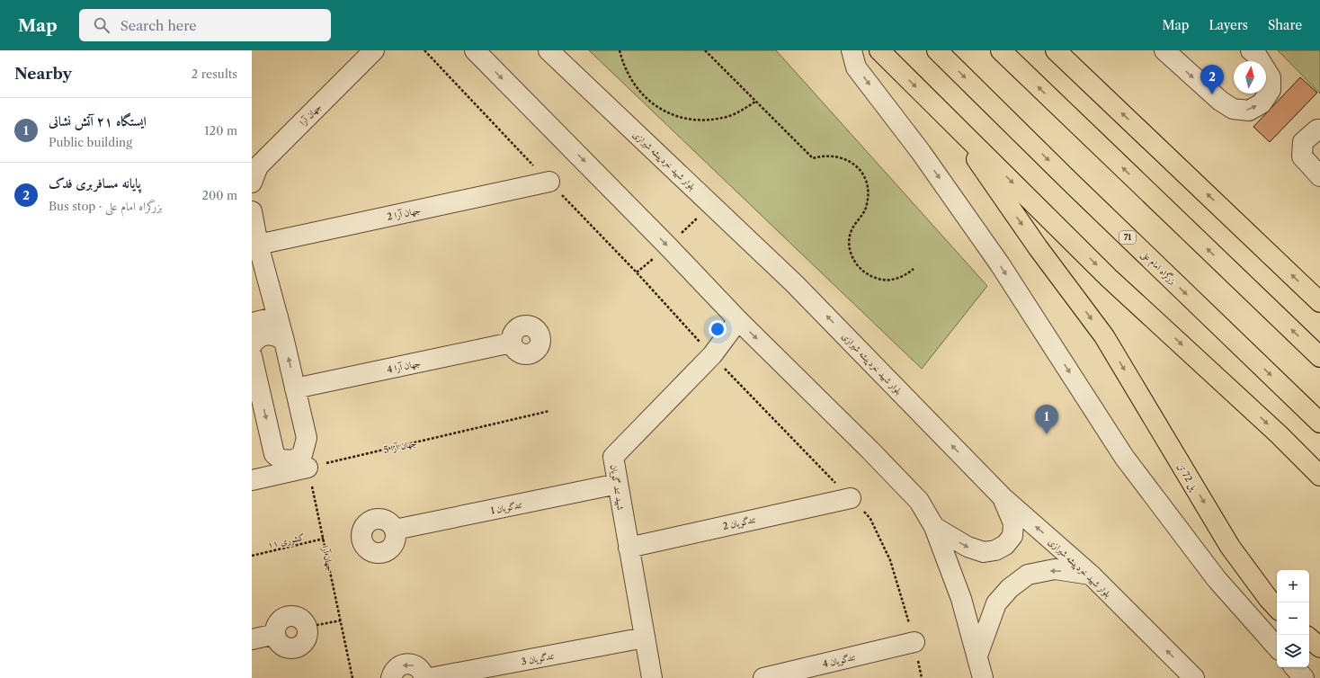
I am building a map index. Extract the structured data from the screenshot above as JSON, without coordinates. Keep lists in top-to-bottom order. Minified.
{"streets":{"highway":["71","بزرگراه امام علی","پل 72 تن"],"street":["جهان آرا","بلوار شهید خردپیشه شیرازی","جهان آرا 2","جهان آرا 4","شهید تند گویان","تندگویان 1","تندگویان 2","تندگویان 3","تندگویان 4"],"path":["جهان آرا 5","کشوری ۱۱"]},"crossings":[["جهان آرا","جهان آرا 5"],["جهان آرا","کشوری ۱۱"],["شهید تند گویان","تندگویان 1"],["شهید تند گویان","تندگویان 2"],["شهید تند گویان","تندگویان 3"]],"north":"top","page":{"header":"Map","search":"Search here","nav":["Map","Layers","Share"],"heading":["Nearby","2 results"],"pins":["2","1"],"list":[{"mark":"1","name":"ایستگاه ۲۱ آتش نشانی","note":"Public building","value":"120 m"},{"mark":"2","name":"پایانه مسافربری فدک","note":"Bus stop · بزرگراه امام علی","value":"200 m"}],"map_buttons":["+","−"]}}
